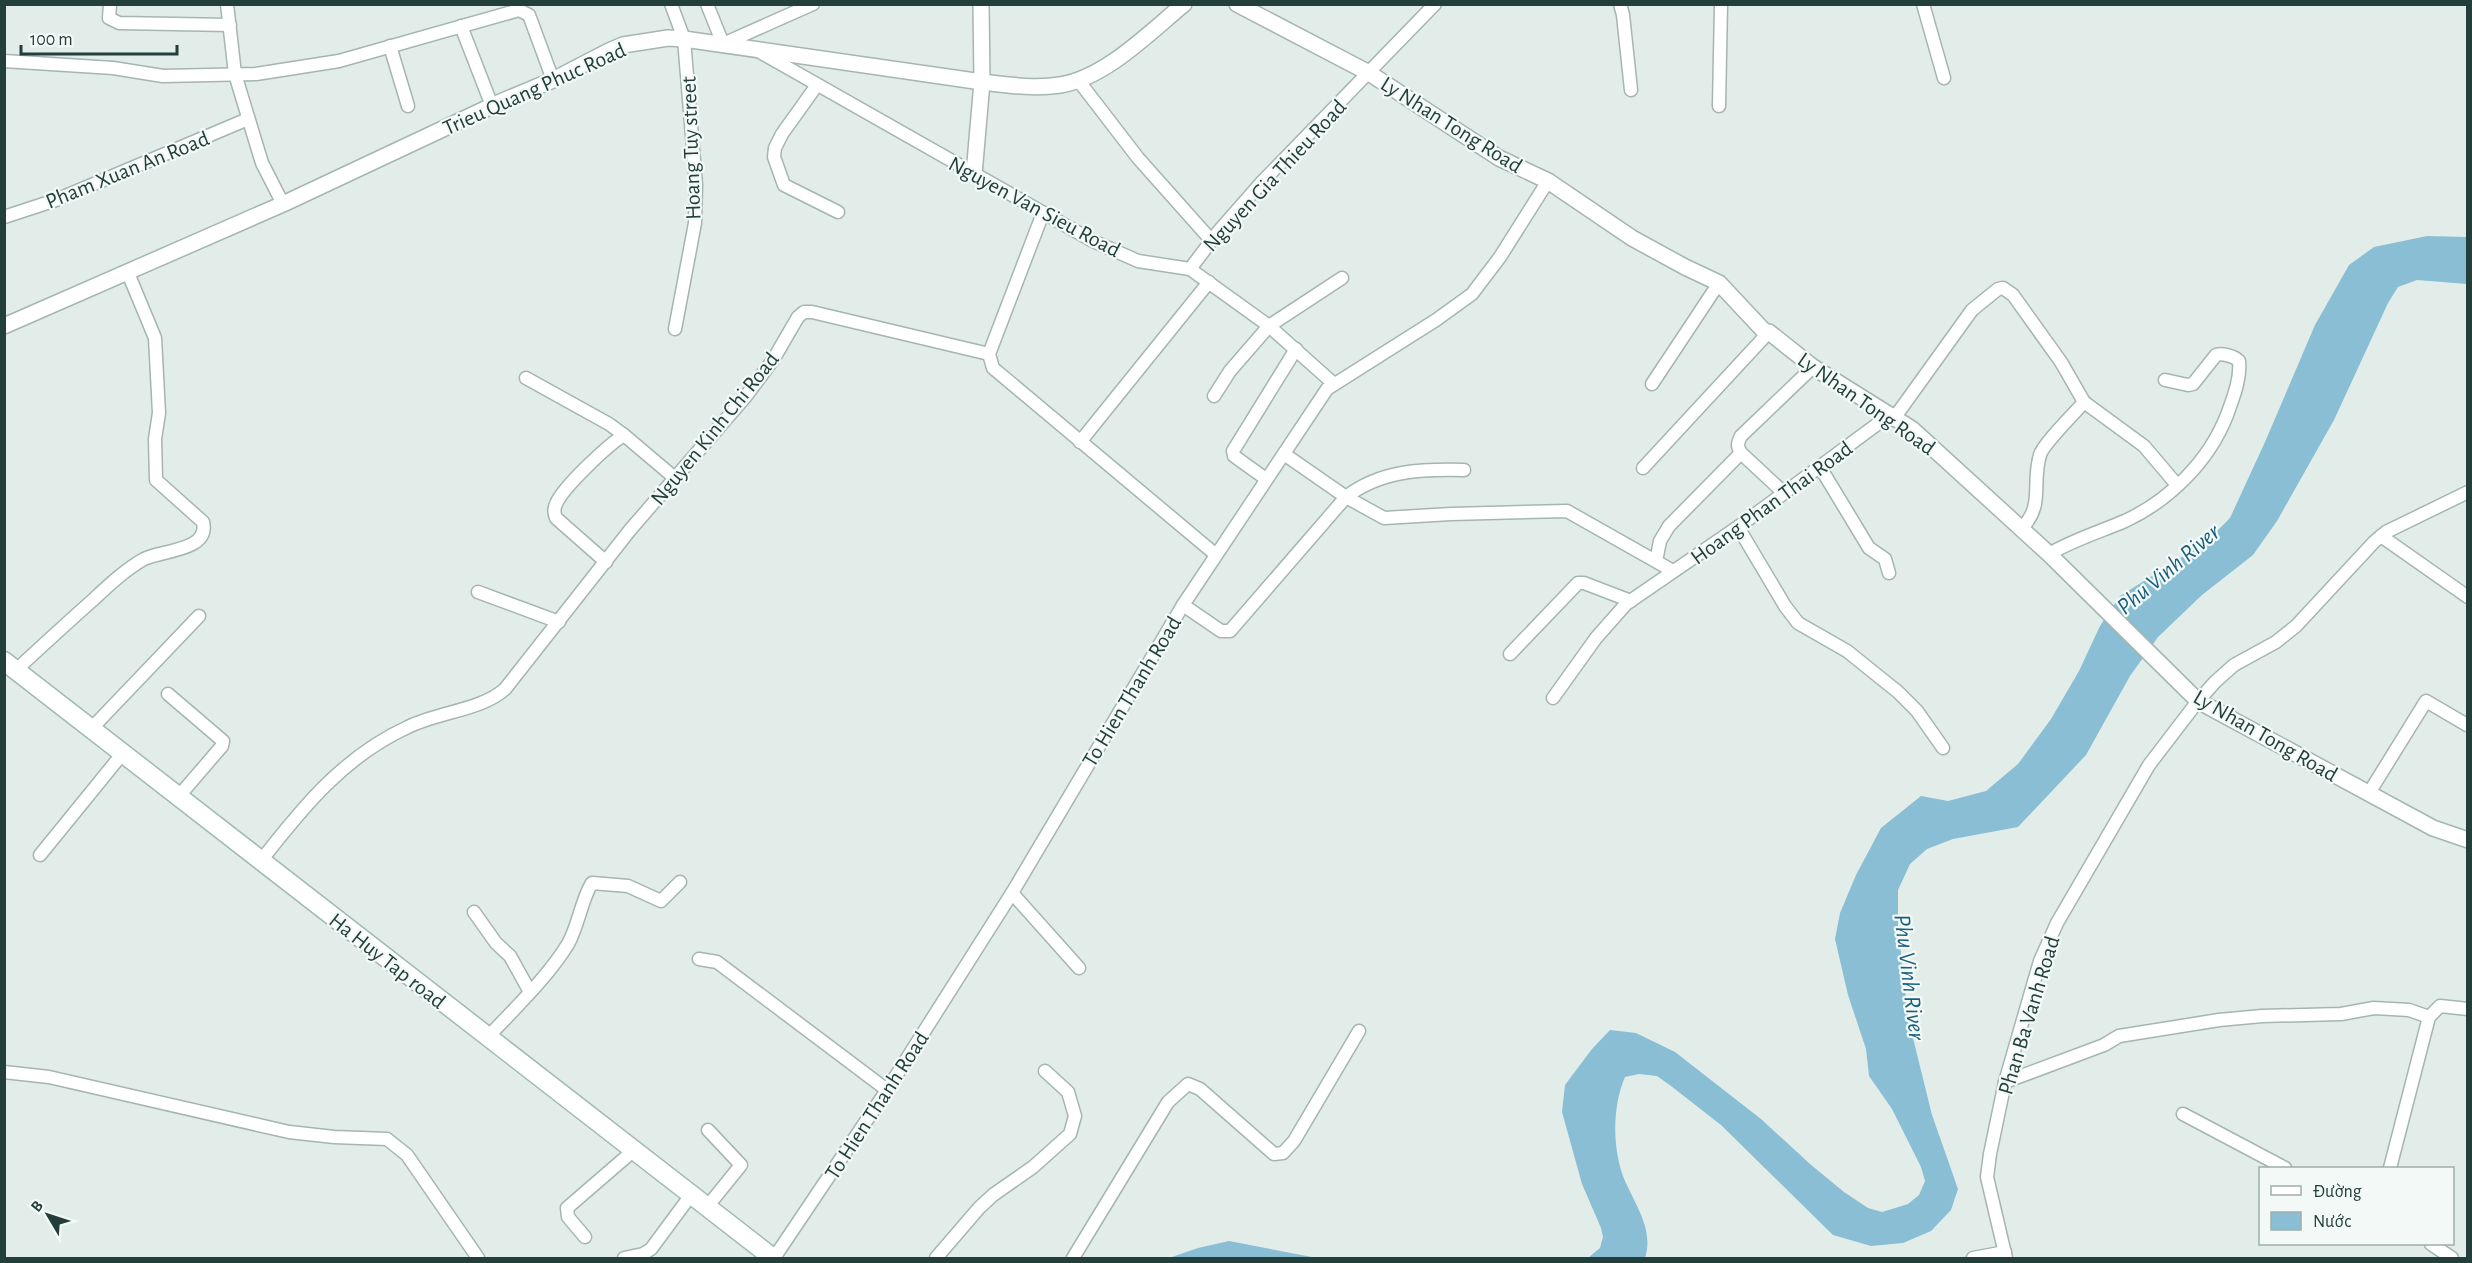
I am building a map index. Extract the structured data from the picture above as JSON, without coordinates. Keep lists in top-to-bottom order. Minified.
{"streets":{"main road":["Ha Huy Tap road"],"street":["Trieu Quang Phuc Road","Ly Nhan Tong Road","Hoang Tuy street","Pham Xuan An Road","Nguyen Gia Thieu Road","Nguyen Van Sieu Road","Nguyen Kinh Chi Road","Hoang Phan Thai Road","To Hien Thanh Road","Phan Ba Vanh Road"]},"crossings":[["Trieu Quang Phuc Road","Hoang Tuy street"],["Trieu Quang Phuc Road","Nguyen Van Sieu Road"],["Ly Nhan Tong Road","Nguyen Gia Thieu Road"],["Ly Nhan Tong Road","Hoang Phan Thai Road"],["Ly Nhan Tong Road","To Hien Thanh Road"],["Ly Nhan Tong Road","Phan Ba Vanh Road"],["Nguyen Gia Thieu Road","Nguyen Van Sieu Road"],["Nguyen Van Sieu Road","To Hien Thanh Road"],["Nguyen Kinh Chi Road","Ha Huy Tap road"],["Hoang Phan Thai Road","To Hien Thanh Road"],["To Hien Thanh Road","Ha Huy Tap road"]],"water":["Phu Vinh River"],"legend":["Đường","Nước"],"scale_bar":"100 m","north":"top left"}
